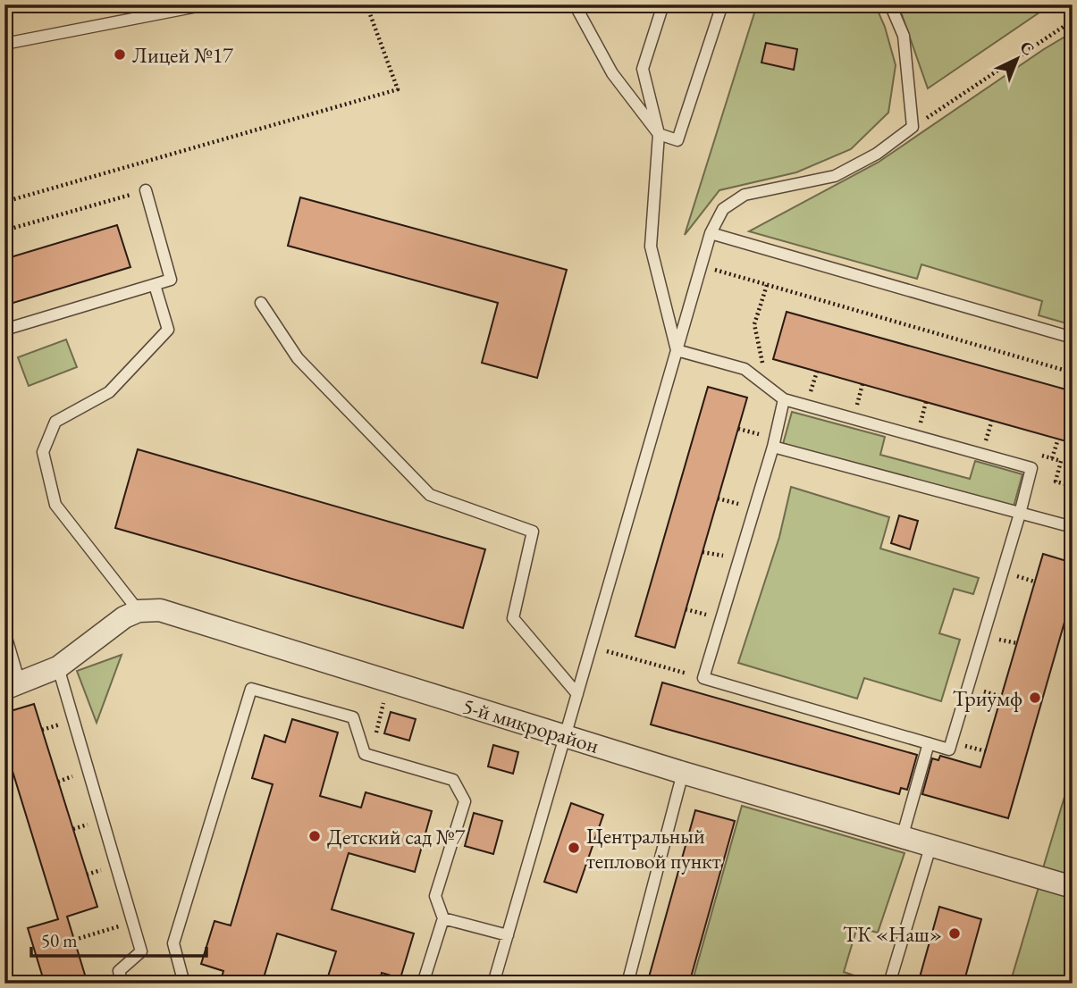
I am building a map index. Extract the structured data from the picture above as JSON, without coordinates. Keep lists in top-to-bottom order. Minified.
{"streets":{"street":["5-й микрорайон"]},"places":["Лицей №17","Триумф","Детский сад №7","Центральный тепловой пункт","ТК «Наш»"],"scale_bar":"50 m","north":"top right"}
